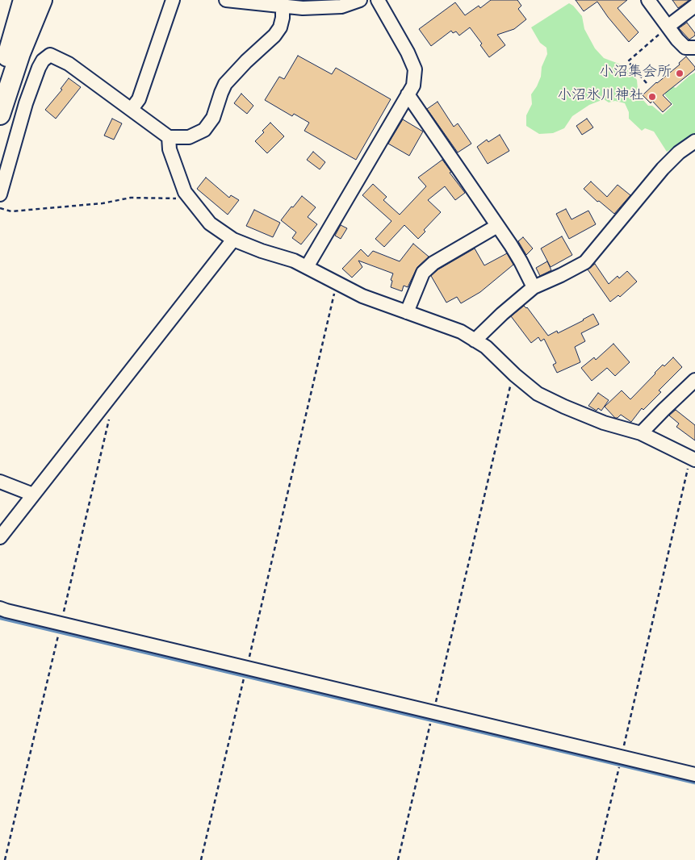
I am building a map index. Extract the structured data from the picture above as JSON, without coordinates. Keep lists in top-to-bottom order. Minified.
{"places":["小沼集会所","小沼氷川神社"]}
